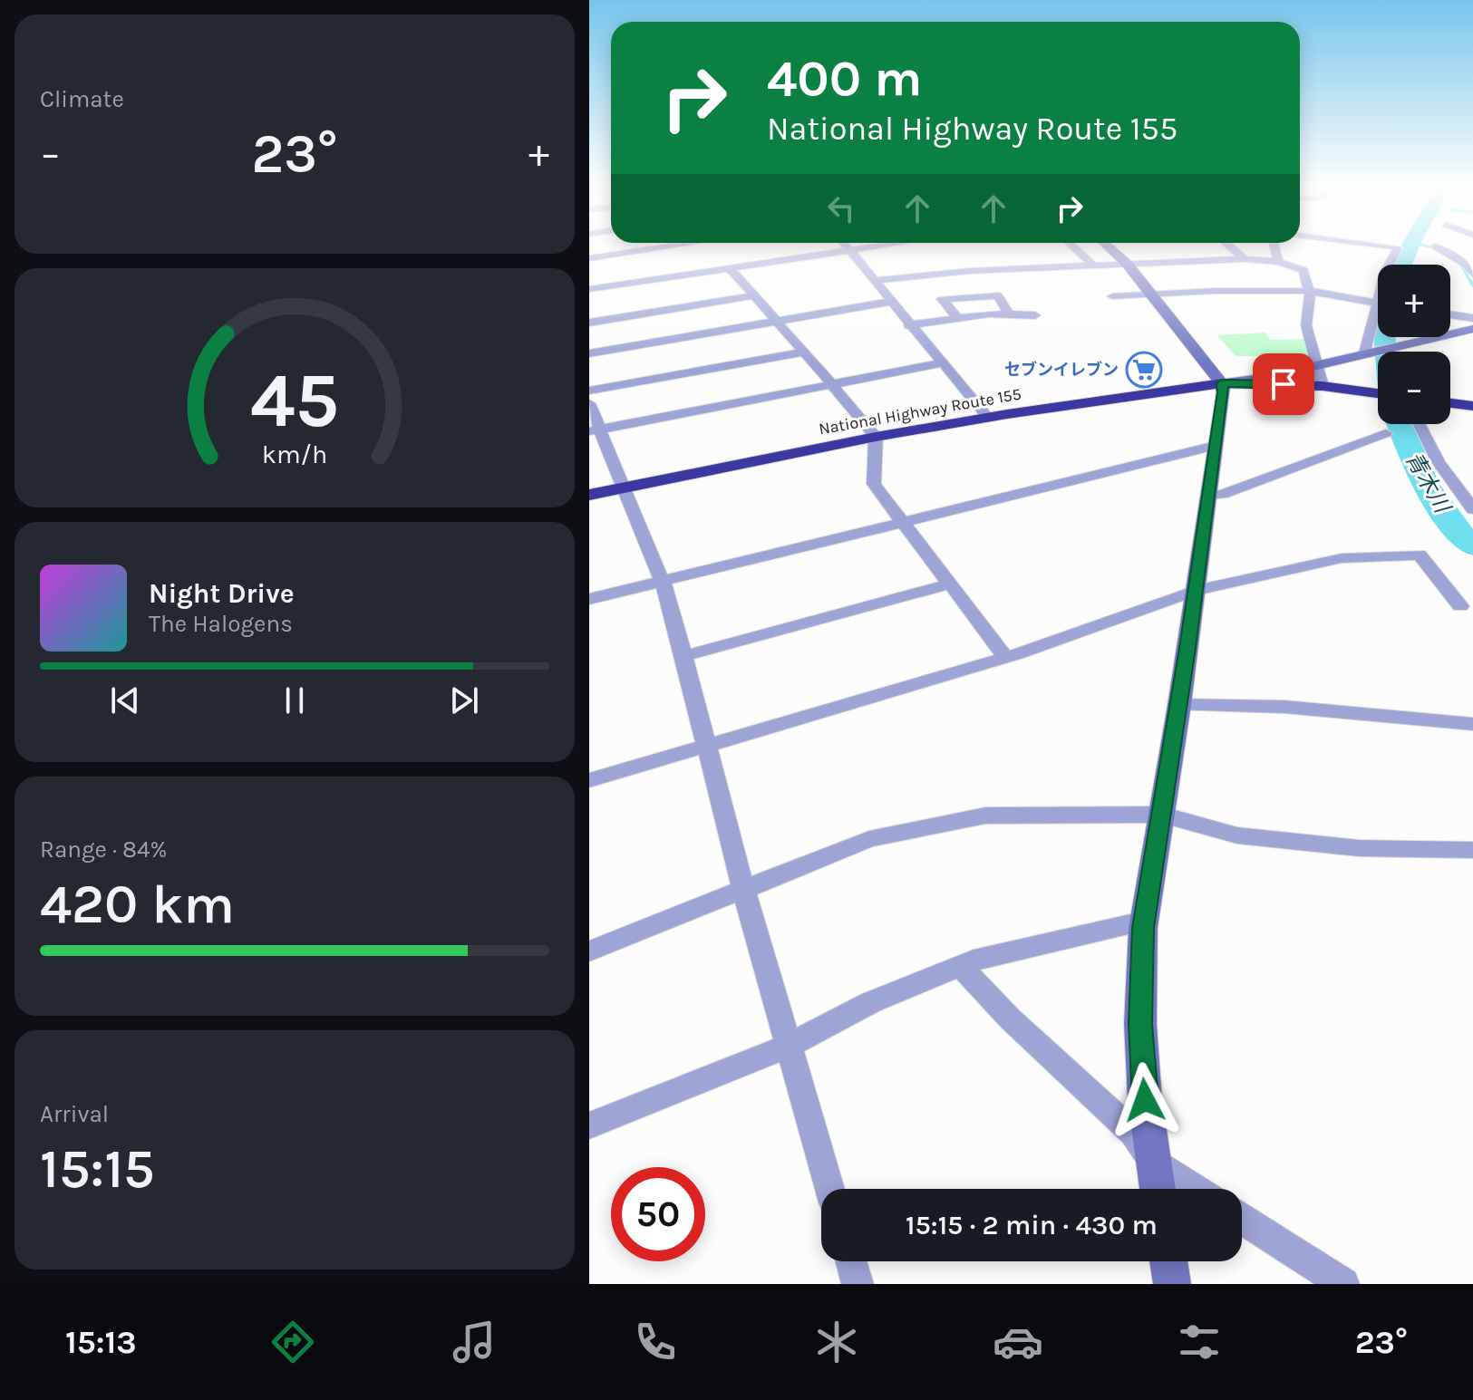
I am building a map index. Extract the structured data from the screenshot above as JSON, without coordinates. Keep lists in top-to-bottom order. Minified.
{"streets":{"highway":["National Highway Route 155"]},"water":["青木川"],"places":{"supermarket":["セブンイレブン"]},"page":{"tile":["Climate",["Range · 84%","420 km"],["Arrival","15:15"]],"turn":["400 m","National Highway Route 155"],"heat":["−","23°","+"],"map_buttons":["+","−"],"song":["Night Drive","The Halogens"],"limit":"50","trip":"15:15 · 2 min · 430 m","tabs":["15:13","23°"],"gauge":["45","km/h"]}}
